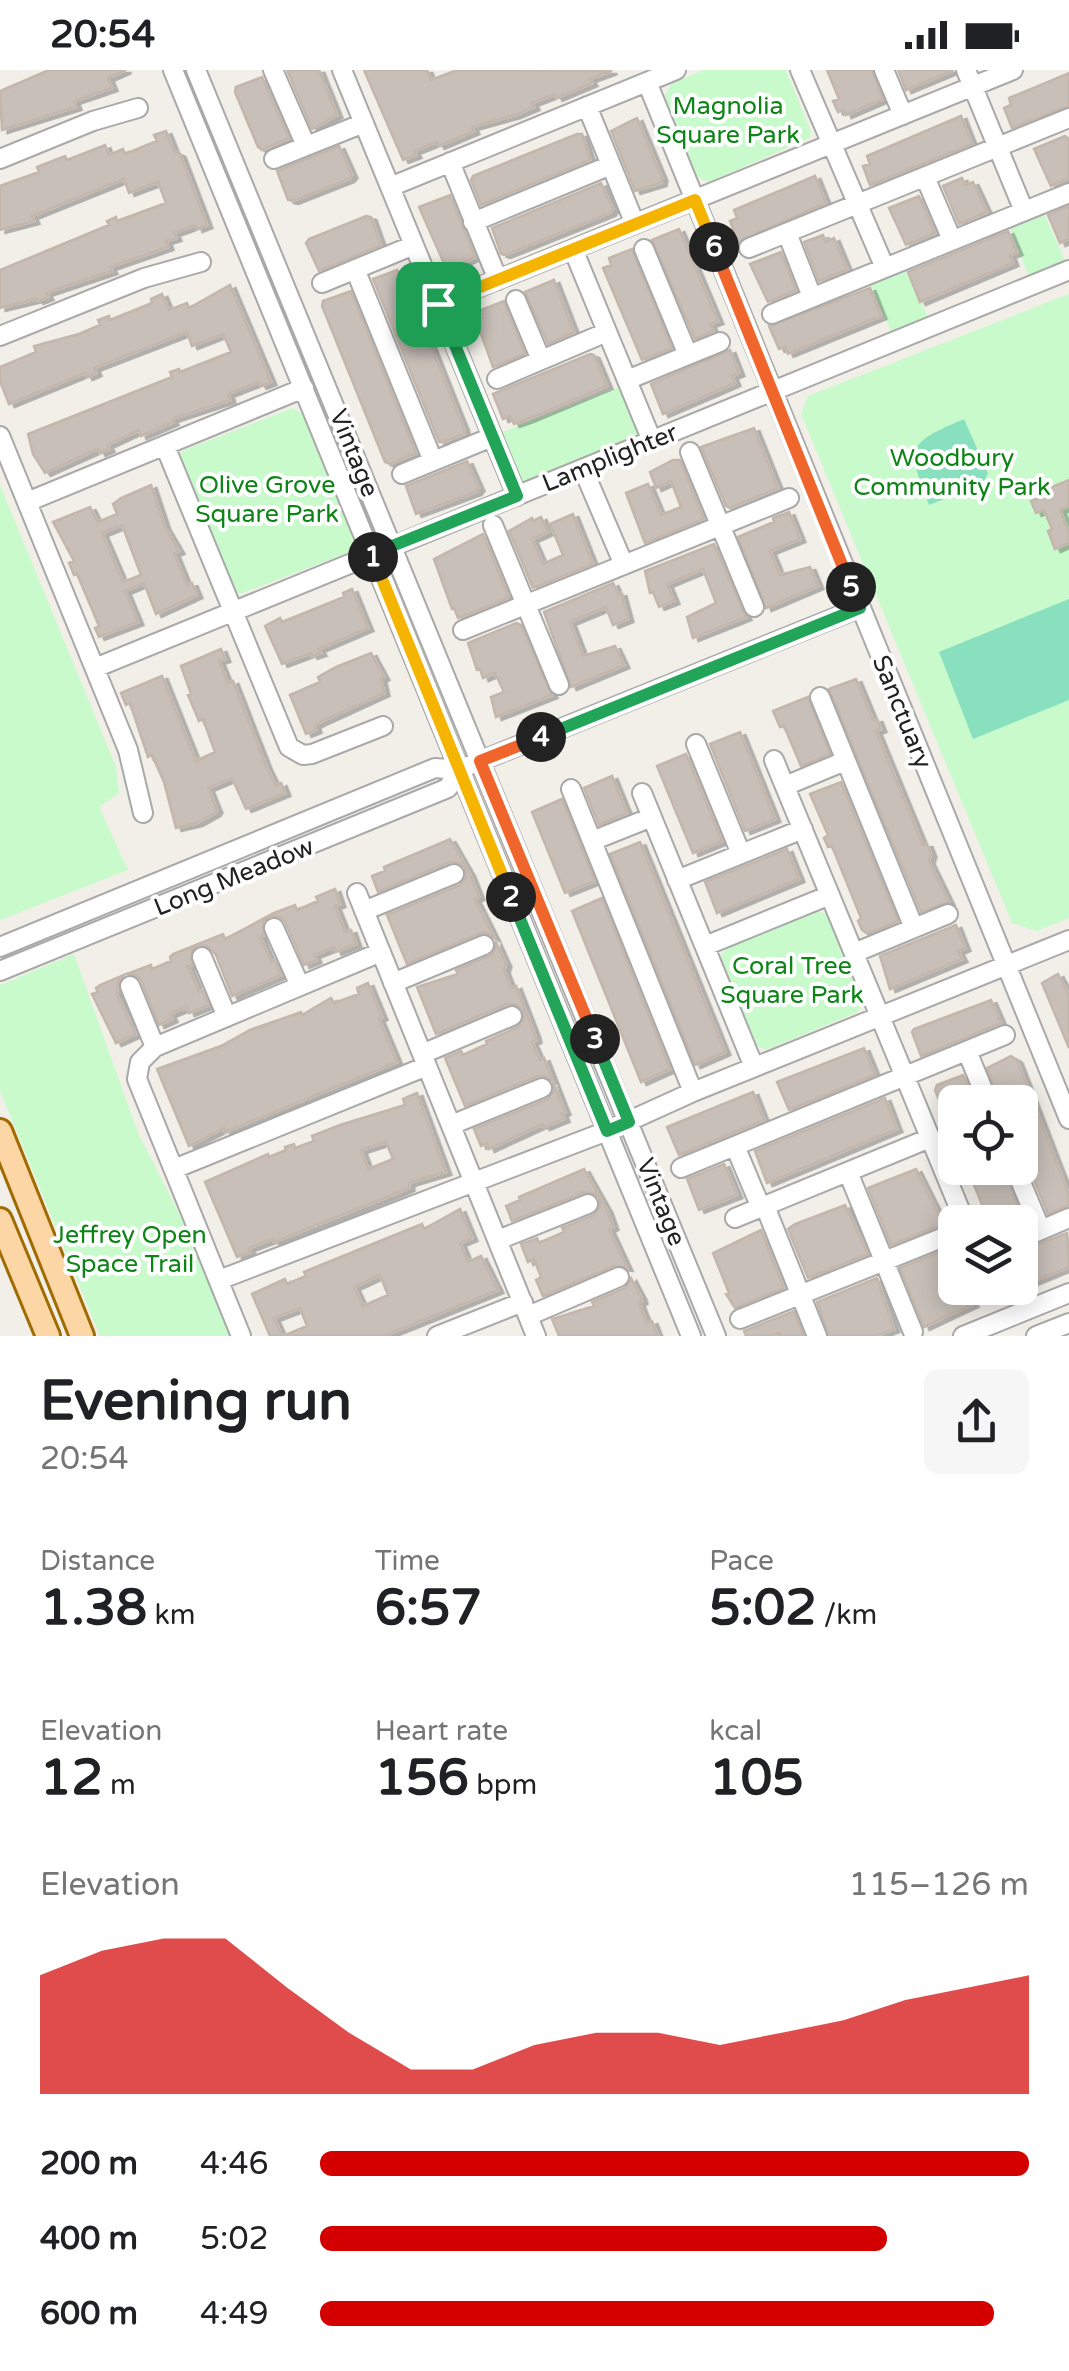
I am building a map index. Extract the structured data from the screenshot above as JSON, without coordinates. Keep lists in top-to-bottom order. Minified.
{"streets":{"street":["Vintage","Lamplighter","Sanctuary","Long Meadow"]},"crossings":[["Vintage","Lamplighter"],["Vintage","Long Meadow"],["Lamplighter","Sanctuary"],["Sanctuary","Long Meadow"]],"parks":["Magnolia Square Park","Woodbury Community Park","Olive Grove Square Park","Coral Tree Square Park","Jeffrey Open Space Trail"],"page":{"status":"20:54","pins":["6","1","5","4","2","3"],"heading":["Evening run","20:54"],"stats":[["Distance","1.38 km"],["Time","6:57"],["Pace","5:02 /km"],["Elevation","12 m"],["Heart rate","156 bpm"],["kcal","105"]],"chart":["Elevation","115–126 m"],"list":[{"name":"200 m","note":"4:46"},{"name":"400 m","note":"5:02"},{"name":"600 m","note":"4:49"}]}}
